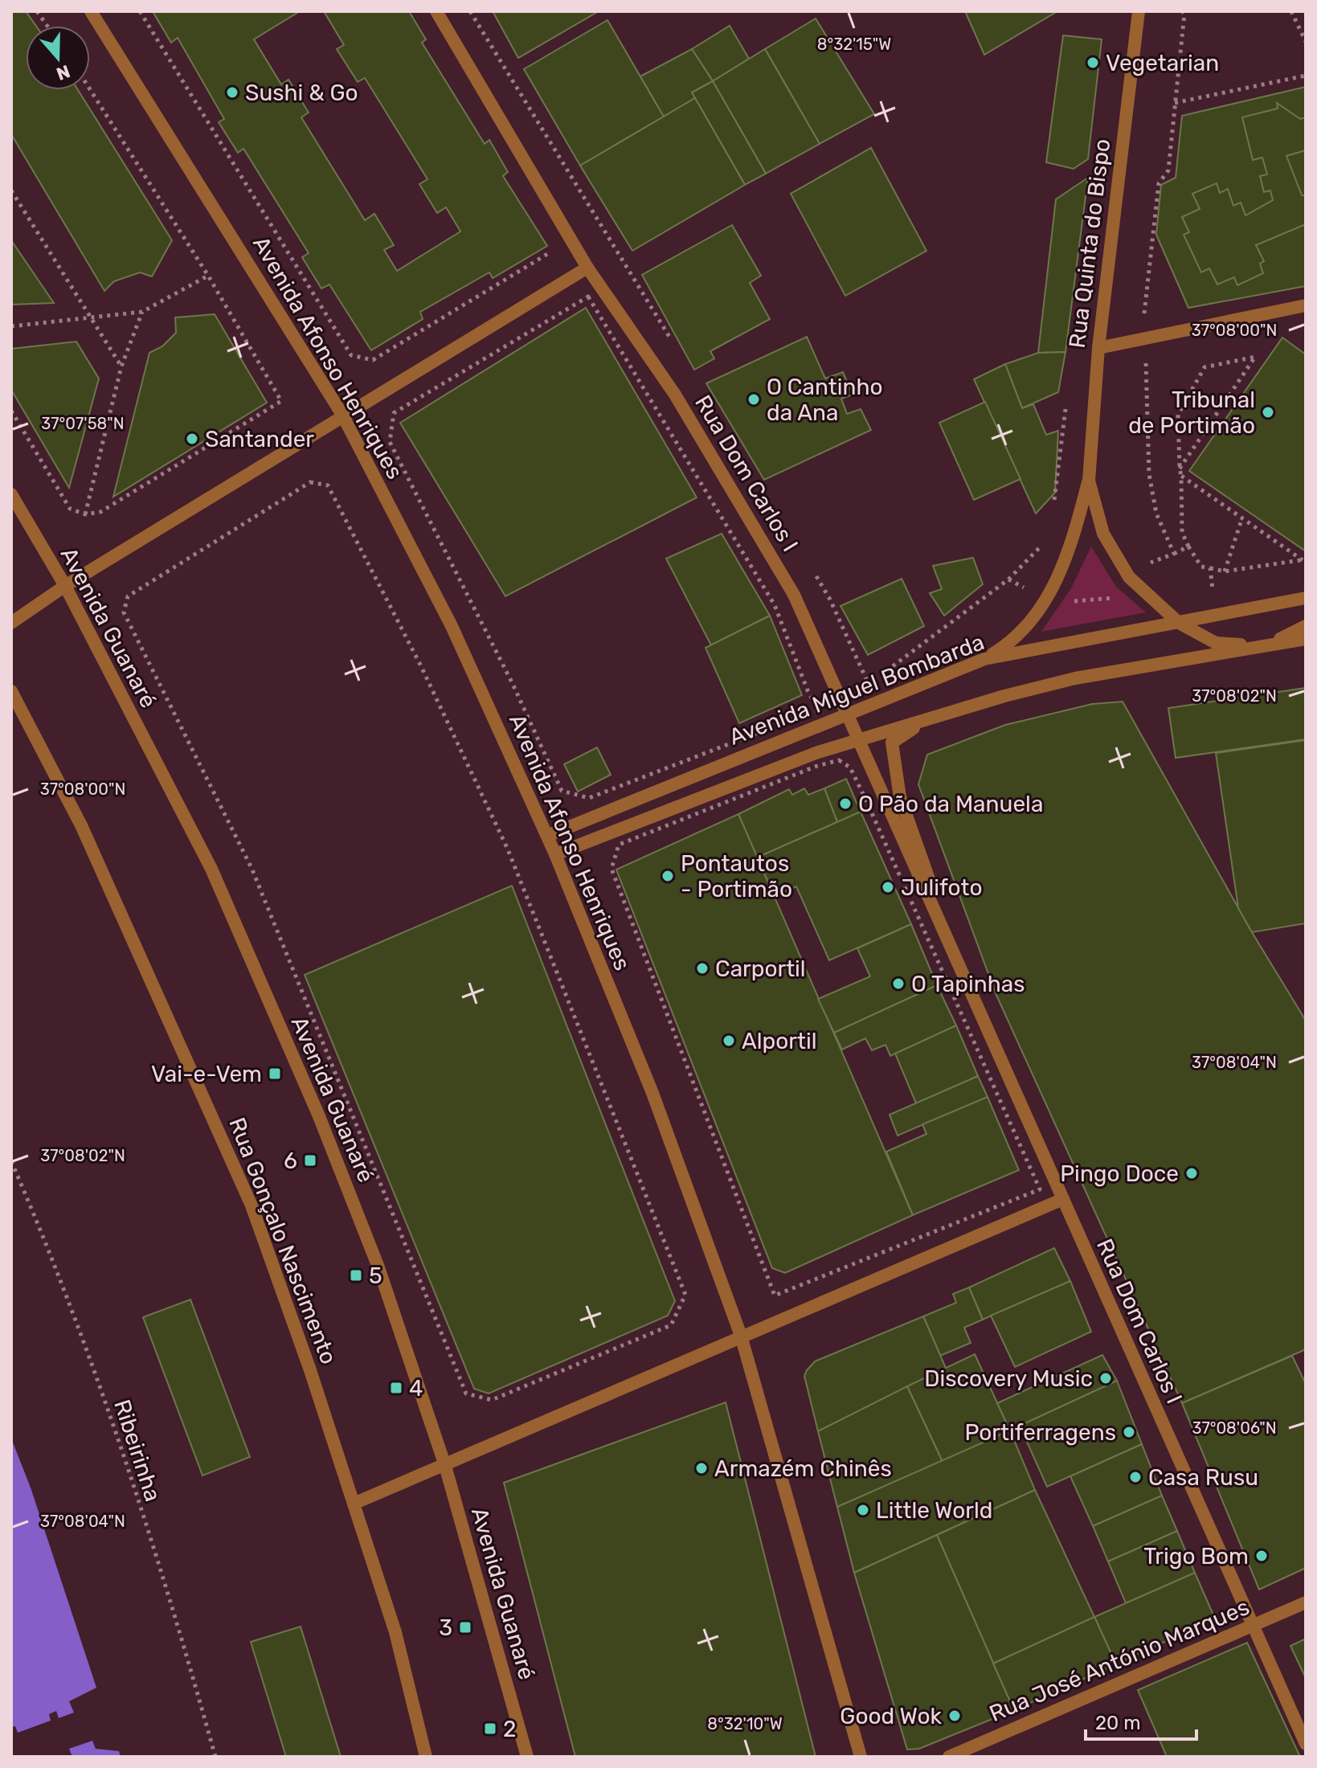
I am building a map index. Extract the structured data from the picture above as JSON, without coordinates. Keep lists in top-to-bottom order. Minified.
{"streets":{"street":["Rua Quinta do Bispo","Avenida Afonso Henriques","Rua Dom Carlos I","Avenida Guanaré","Avenida Miguel Bombarda","Rua Gonçalo Nascimento","Rua José António Marques"],"path":["Ribeirinha"]},"crossings":[["Rua Quinta do Bispo","Avenida Miguel Bombarda"],["Avenida Afonso Henriques","Avenida Miguel Bombarda"],["Rua Dom Carlos I","Avenida Miguel Bombarda"],["Rua Dom Carlos I","Rua José António Marques"]],"places":{"other":["Vegetarian","Sushi & Go","O Cantinho da Ana","Tribunal de Portimão","Santander","O Pão da Manuela","Pontautos - Portimão","Julifoto","Carportil","O Tapinhas","Alportil","Pingo Doce","Discovery Music","Portiferragens","Armazém Chinês","Casa Rusu","Little World","Trigo Bom","Good Wok"],"transit":["Vai-e-Vem","6","5","4","3","2"]},"scale_bar":"20 m","north":"bottom","coordinates":["8°32'15\"W","37°08'00\"N","37°07'58\"N","37°08'02\"N","37°08'04\"N","37°08'06\"N","8°32'10\"W"]}
